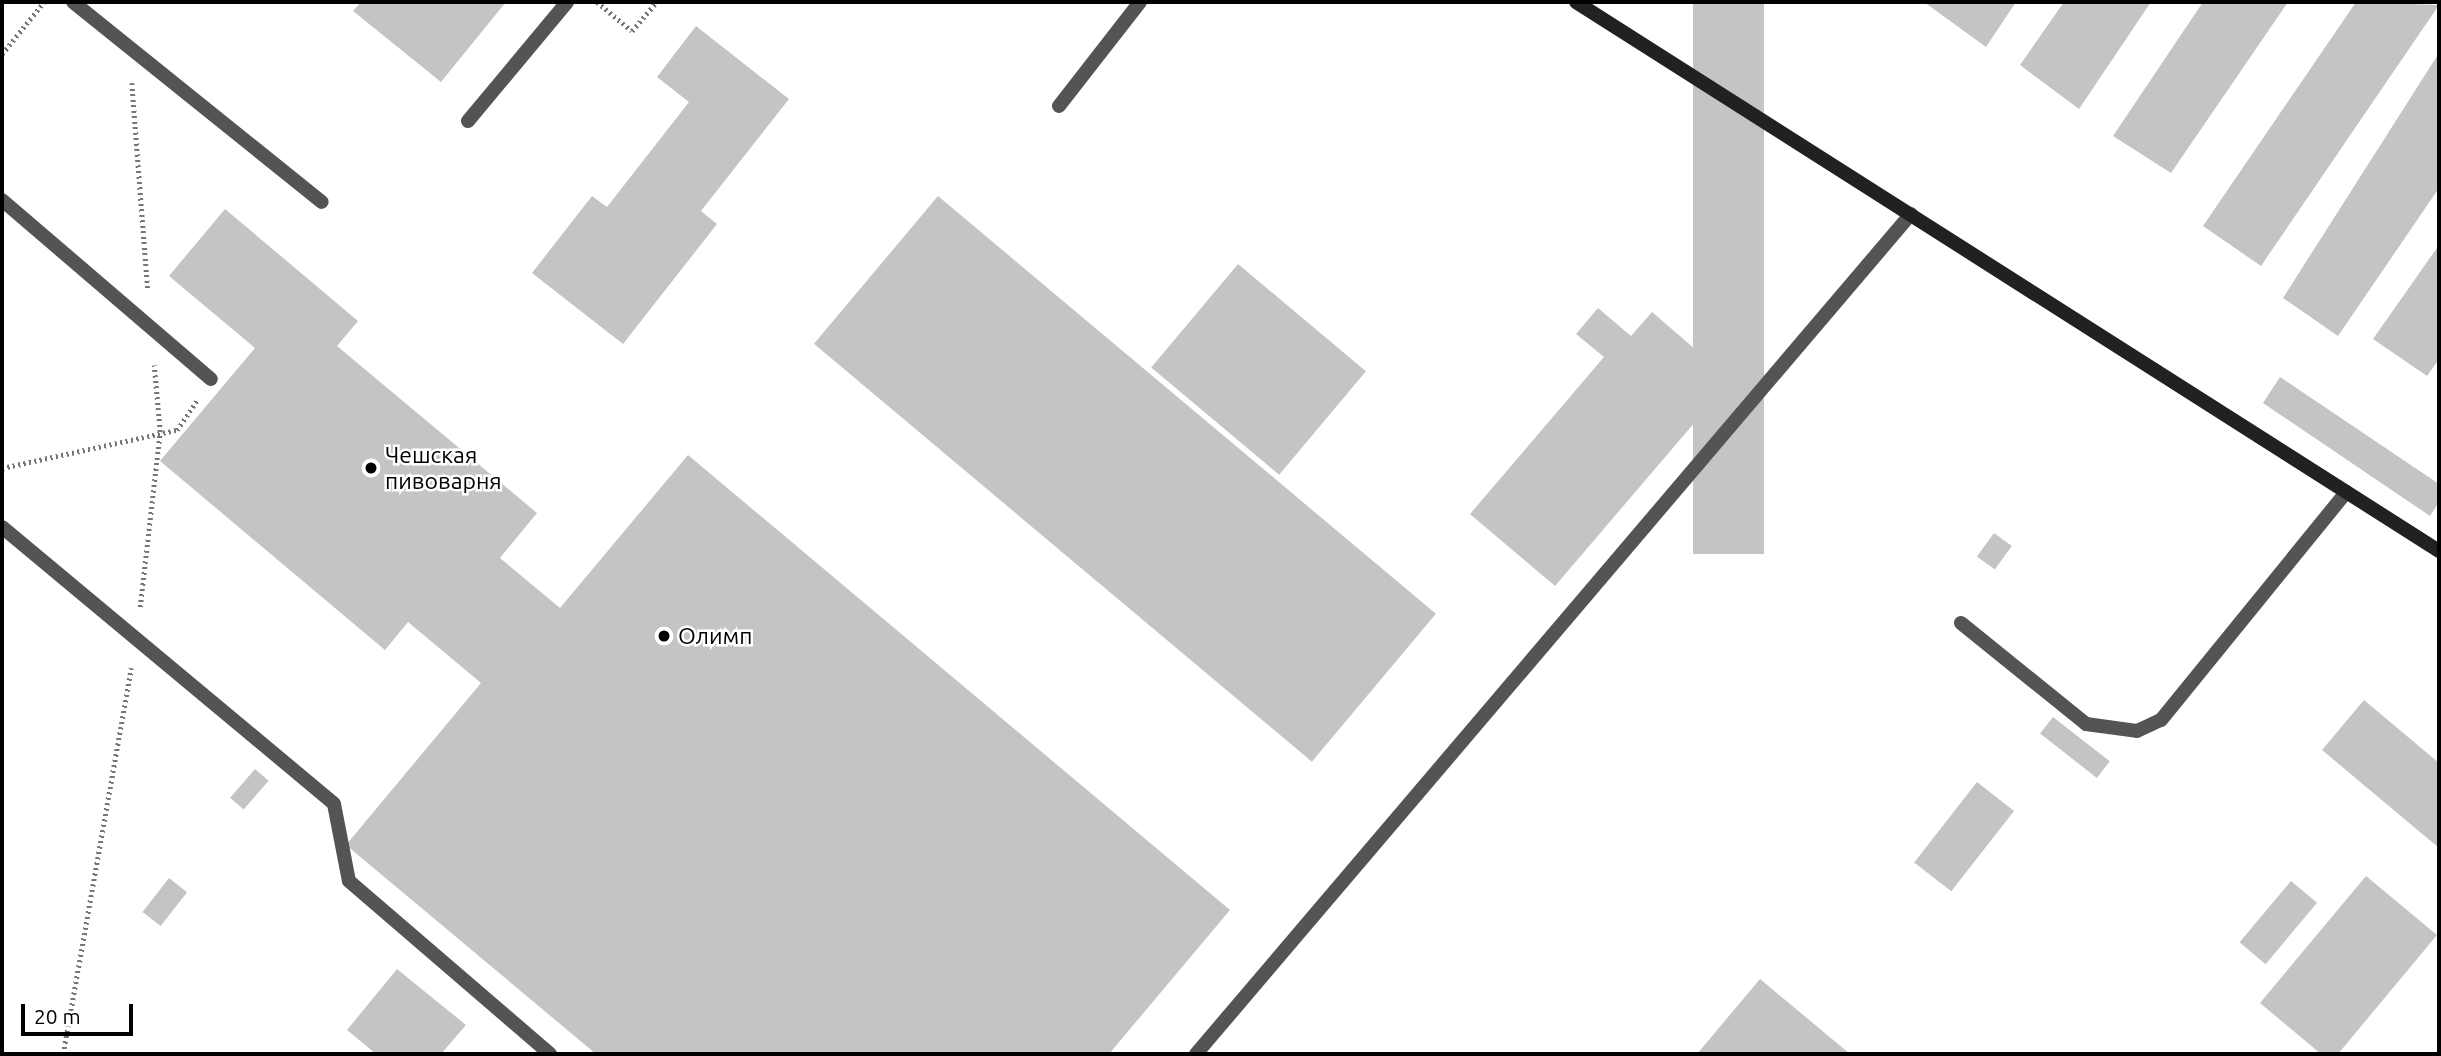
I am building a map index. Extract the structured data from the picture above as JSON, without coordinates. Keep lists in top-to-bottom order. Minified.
{"places":["Чешская пивоварня","Олимп"],"scale_bar":"20 m"}
